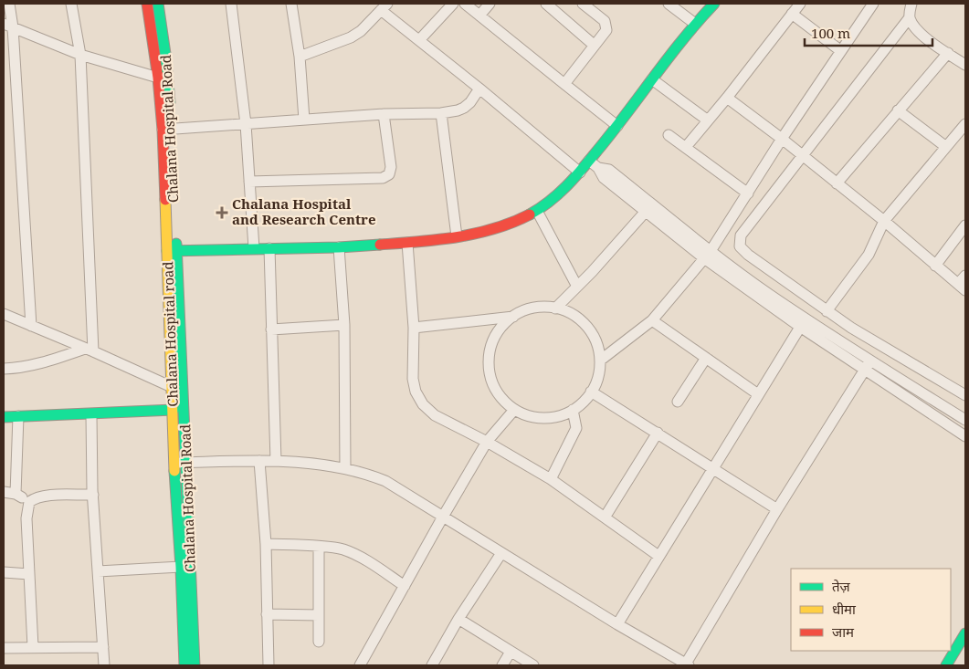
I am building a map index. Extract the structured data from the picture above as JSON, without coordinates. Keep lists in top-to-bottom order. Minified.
{"streets":{"street":["Chalana Hospital Road","Chalana Hospital road"]},"crossings":[["Chalana Hospital Road","Chalana Hospital road"]],"places":{"health":["Chalana Hospital and Research Centre"]},"legend":["तेज़","धीमा","जाम"],"scale_bar":"100 m"}
